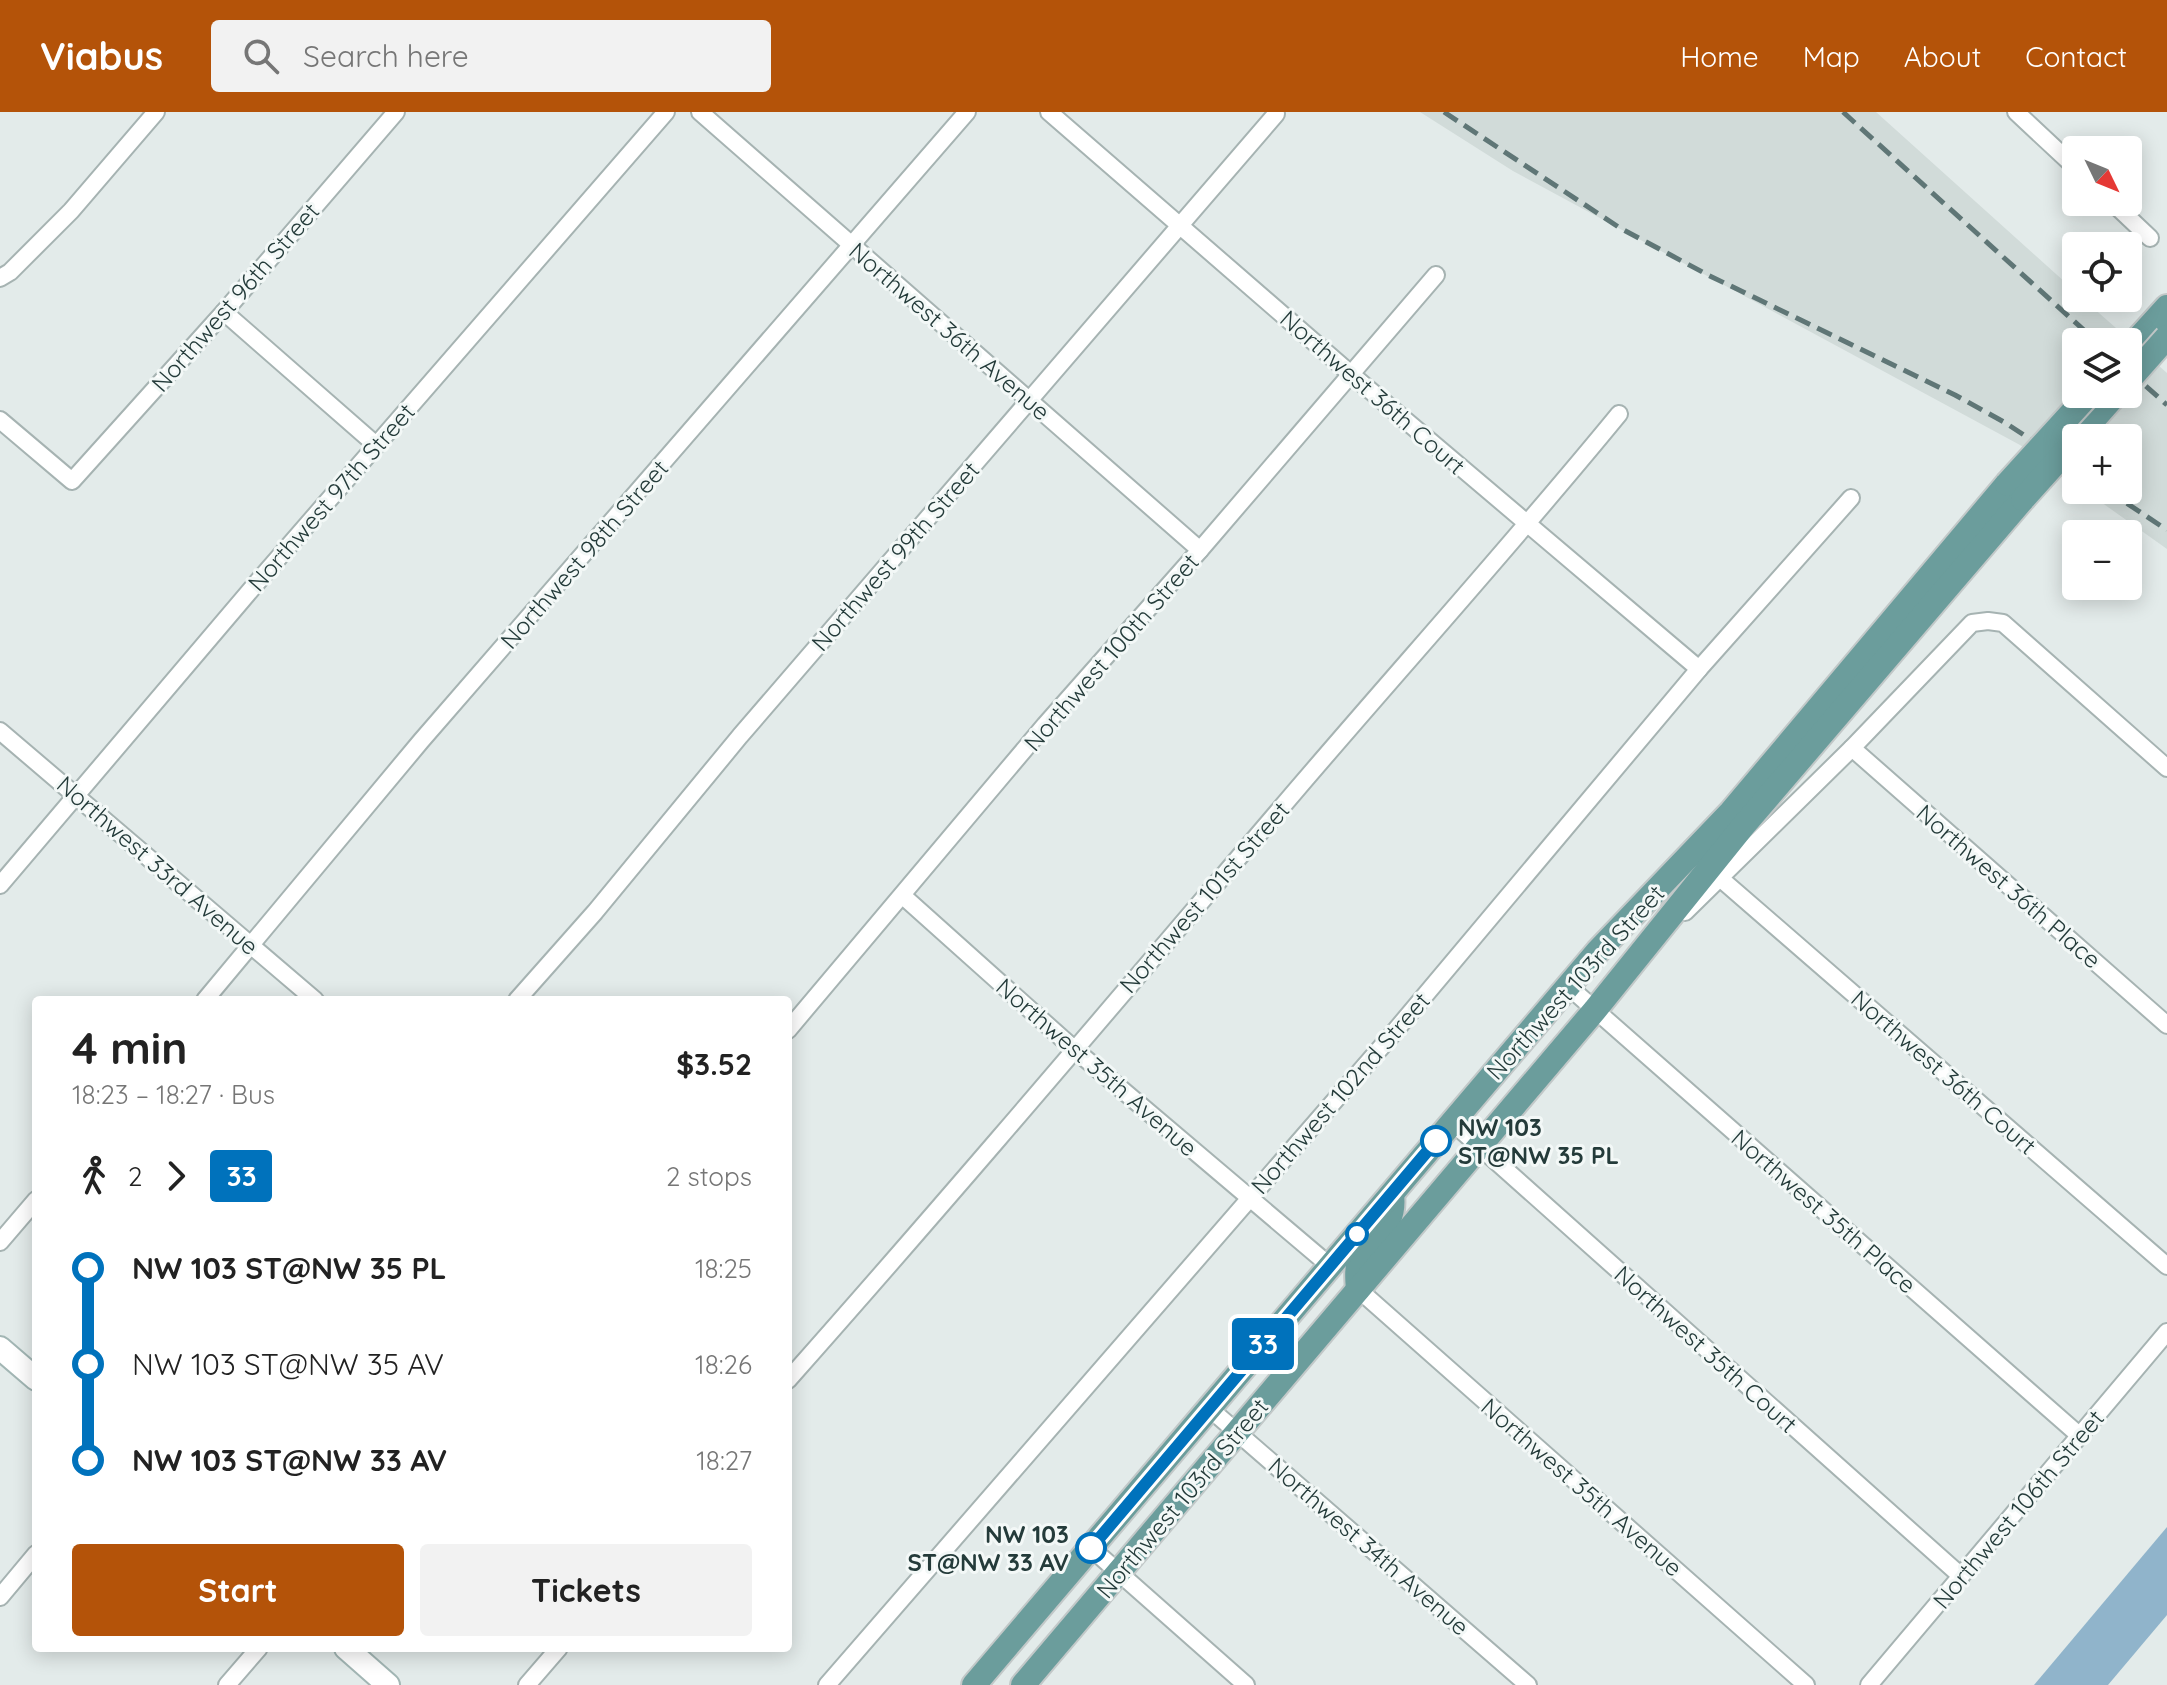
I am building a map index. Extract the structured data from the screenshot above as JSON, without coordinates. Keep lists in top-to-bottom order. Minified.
{"streets":{"main road":["Northwest 103rd Street"],"street":["Northwest 96th Street","Northwest 36th Avenue","Northwest 36th Court","Northwest 97th Street","Northwest 98th Street","Northwest 99th Street","Northwest 100th Street","Northwest 33rd Avenue","Northwest 36th Place","Northwest 101st Street","Northwest 35th Avenue","Northwest 102nd Street","Northwest 35th Place","Northwest 35th Court","Northwest 106th Street","Northwest 34th Avenue"]},"crossings":[["Northwest 36th Avenue","Northwest 98th Street"],["Northwest 36th Avenue","Northwest 99th Street"],["Northwest 36th Avenue","Northwest 100th Street"],["Northwest 36th Court","Northwest 99th Street"],["Northwest 36th Court","Northwest 100th Street"],["Northwest 36th Court","Northwest 101st Street"],["Northwest 36th Court","Northwest 103rd Street"],["Northwest 36th Court","Northwest 102nd Street"],["Northwest 97th Street","Northwest 33rd Avenue"],["Northwest 98th Street","Northwest 33rd Avenue"],["Northwest 100th Street","Northwest 35th Avenue"],["Northwest 36th Place","Northwest 103rd Street"],["Northwest 101st Street","Northwest 35th Avenue"],["Northwest 103rd Street","Northwest 35th Avenue"],["Northwest 103rd Street","Northwest 35th Place"],["Northwest 103rd Street","Northwest 35th Court"],["Northwest 103rd Street","Northwest 34th Avenue"],["Northwest 35th Avenue","Northwest 102nd Street"],["Northwest 35th Place","Northwest 106th Street"],["Northwest 35th Court","Northwest 106th Street"]],"places":["NW 103 ST@NW 35 PL","NW 103 ST@NW 33 AV"],"lines":["bus line 33"],"north":"bottom right","page":{"header":"Viabus","search":"Search here","nav":["Home","Map","About","Contact"],"on_map":"33","map_buttons":["+","−"],"heading":["4 min","18:23 – 18:27 · Bus","$3.52"],"legs":["2","33","2 stops"],"list":[{"name":"NW 103 ST@NW 35 PL","value":"18:25"},{"name":"NW 103 ST@NW 35 AV","value":"18:26"},{"name":"NW 103 ST@NW 33 AV","value":"18:27"}],"buttons":["Start","Tickets"]}}
